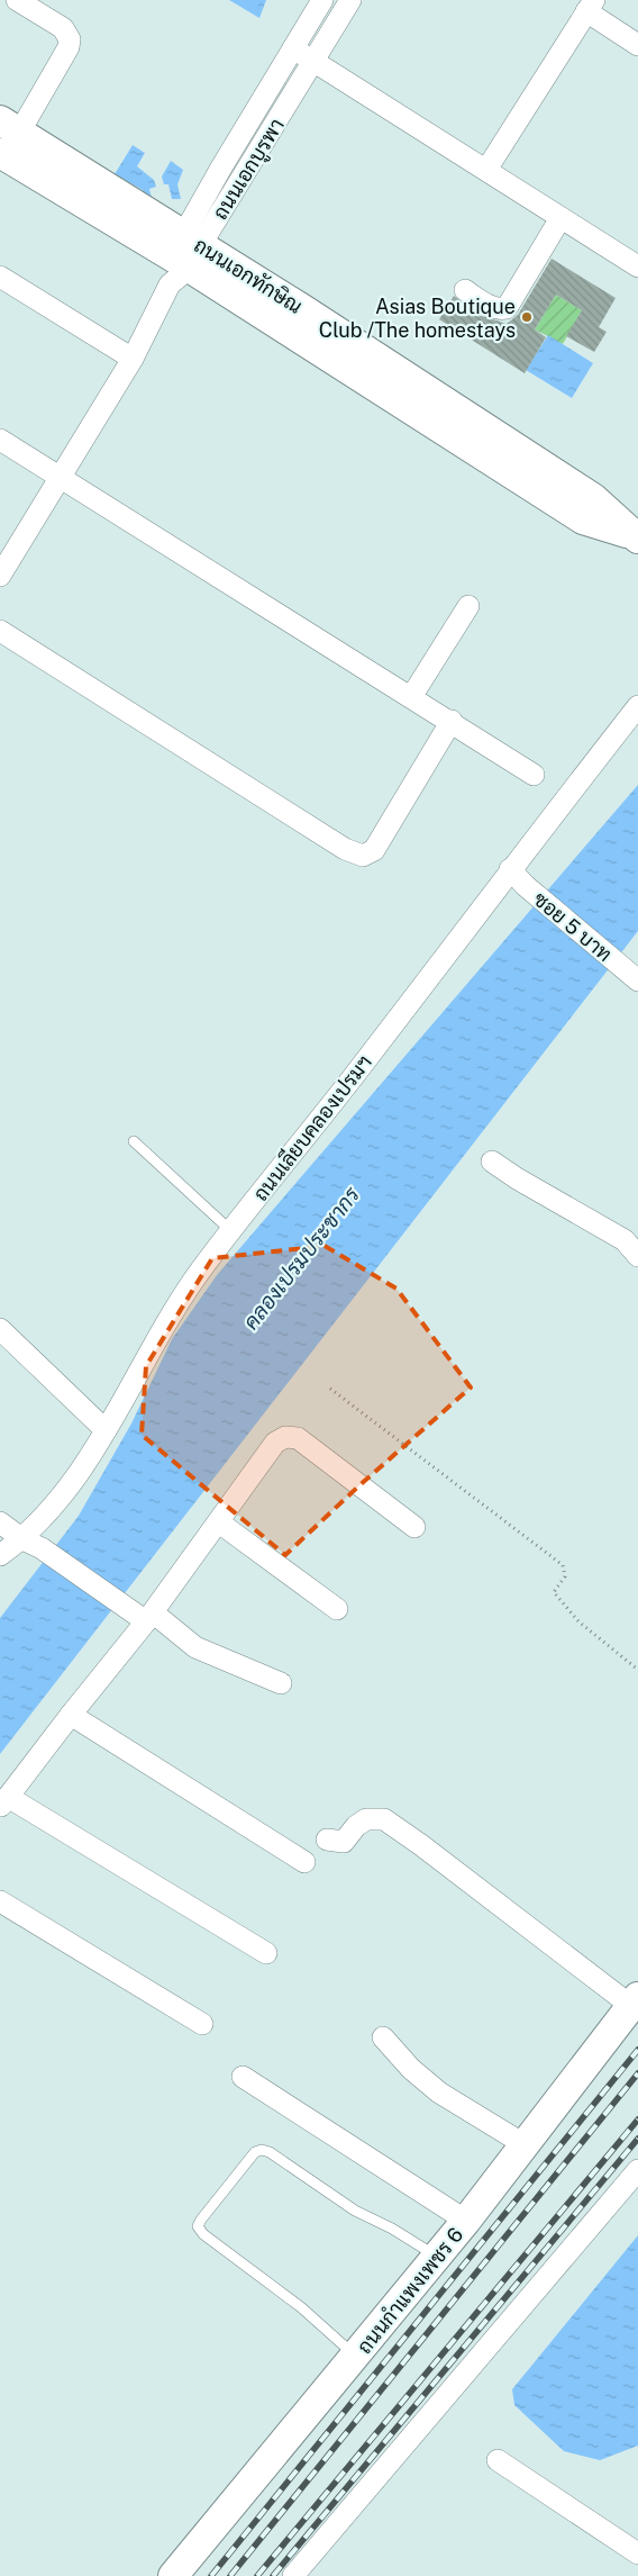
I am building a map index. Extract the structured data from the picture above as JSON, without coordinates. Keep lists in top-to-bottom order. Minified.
{"streets":{"main road":["ถนนเอกทักษิณ","ถนนกำแพงเพชร 6"],"street":["ถนนเอกบูรพา","ซอย 5 บาท","ถนนเลียบคลองเปรมฯ"]},"crossings":[["ถนนเอกบูรพา","ถนนเอกทักษิณ"],["ซอย 5 บาท","ถนนเลียบคลองเปรมฯ"]],"water":["คลองเปรมประชากร"],"places":["Asias Boutique Club /The homestays"]}
